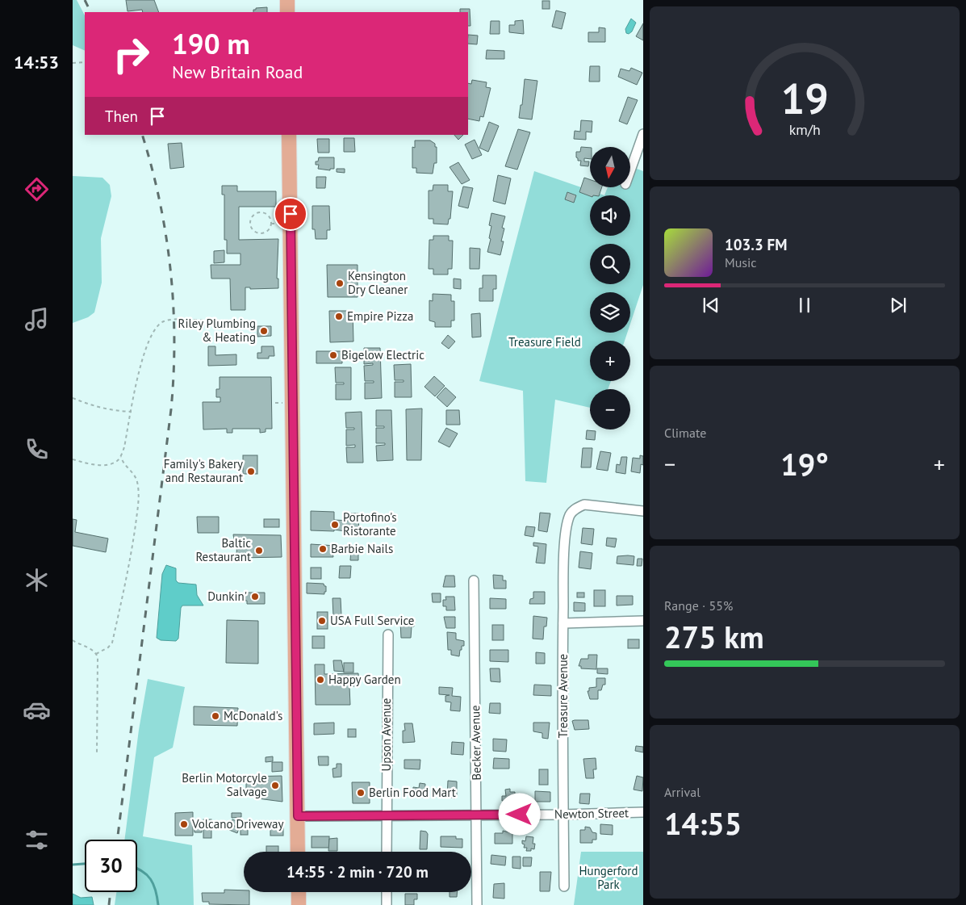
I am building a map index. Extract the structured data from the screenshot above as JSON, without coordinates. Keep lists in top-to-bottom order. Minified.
{"streets":{"street":["Treasure Avenue","Upson Avenue","Becker Avenue","Newton Street"]},"crossings":[["Treasure Avenue","Newton Street"],["Upson Avenue","Newton Street"],["Becker Avenue","Newton Street"]],"parks":["Treasure Field","Hungerford Park"],"places":["Kensington Dry Cleaner","Empire Pizza","Riley Plumbing & Heating","Bigelow Electric","Family's Bakery and Restaurant","Portofino's Ristorante","Barbie Nails","Baltic Restaurant","Dunkin'","USA Full Service","Happy Garden","McDonald's","Berlin Motorcyle Salvage","Berlin Food Mart","Volcano Driveway"],"north":"bottom","page":{"tabs":"14:53","turn":["190 m","New Britain Road"],"then":"Then","map_buttons":["+","−"],"song":["103.3 FM","Music"],"tile":["Climate",["Range · 55%","275 km"],["Arrival","14:55"]],"heat":["−","19°","+"],"limit":"30","trip":"14:55 · 2 min · 720 m","gauge":["19","km/h"]}}
